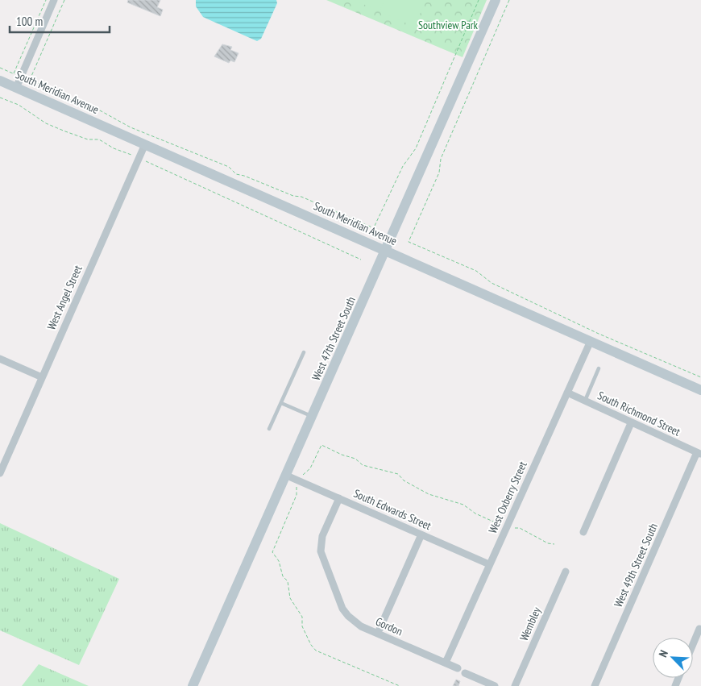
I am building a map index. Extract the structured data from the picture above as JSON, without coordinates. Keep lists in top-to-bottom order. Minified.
{"streets":{"main road":["South Meridian Avenue","West 47th Street South"],"street":["West Angel Street","South Richmond Street","West Oxberry Street","South Edwards Street","West 49th Street South","Wembley","Gordon"]},"crossings":[["South Meridian Avenue","West Angel Street"],["South Meridian Avenue","West 47th Street South"],["South Meridian Avenue","West Oxberry Street"],["West 47th Street South","South Edwards Street"],["South Richmond Street","West Oxberry Street"],["South Richmond Street","West 49th Street South"],["West Oxberry Street","South Edwards Street"],["West Oxberry Street","Gordon"],["South Edwards Street","Gordon"]],"parks":["Southview Park"],"scale_bar":"100 m","north":"top left"}
